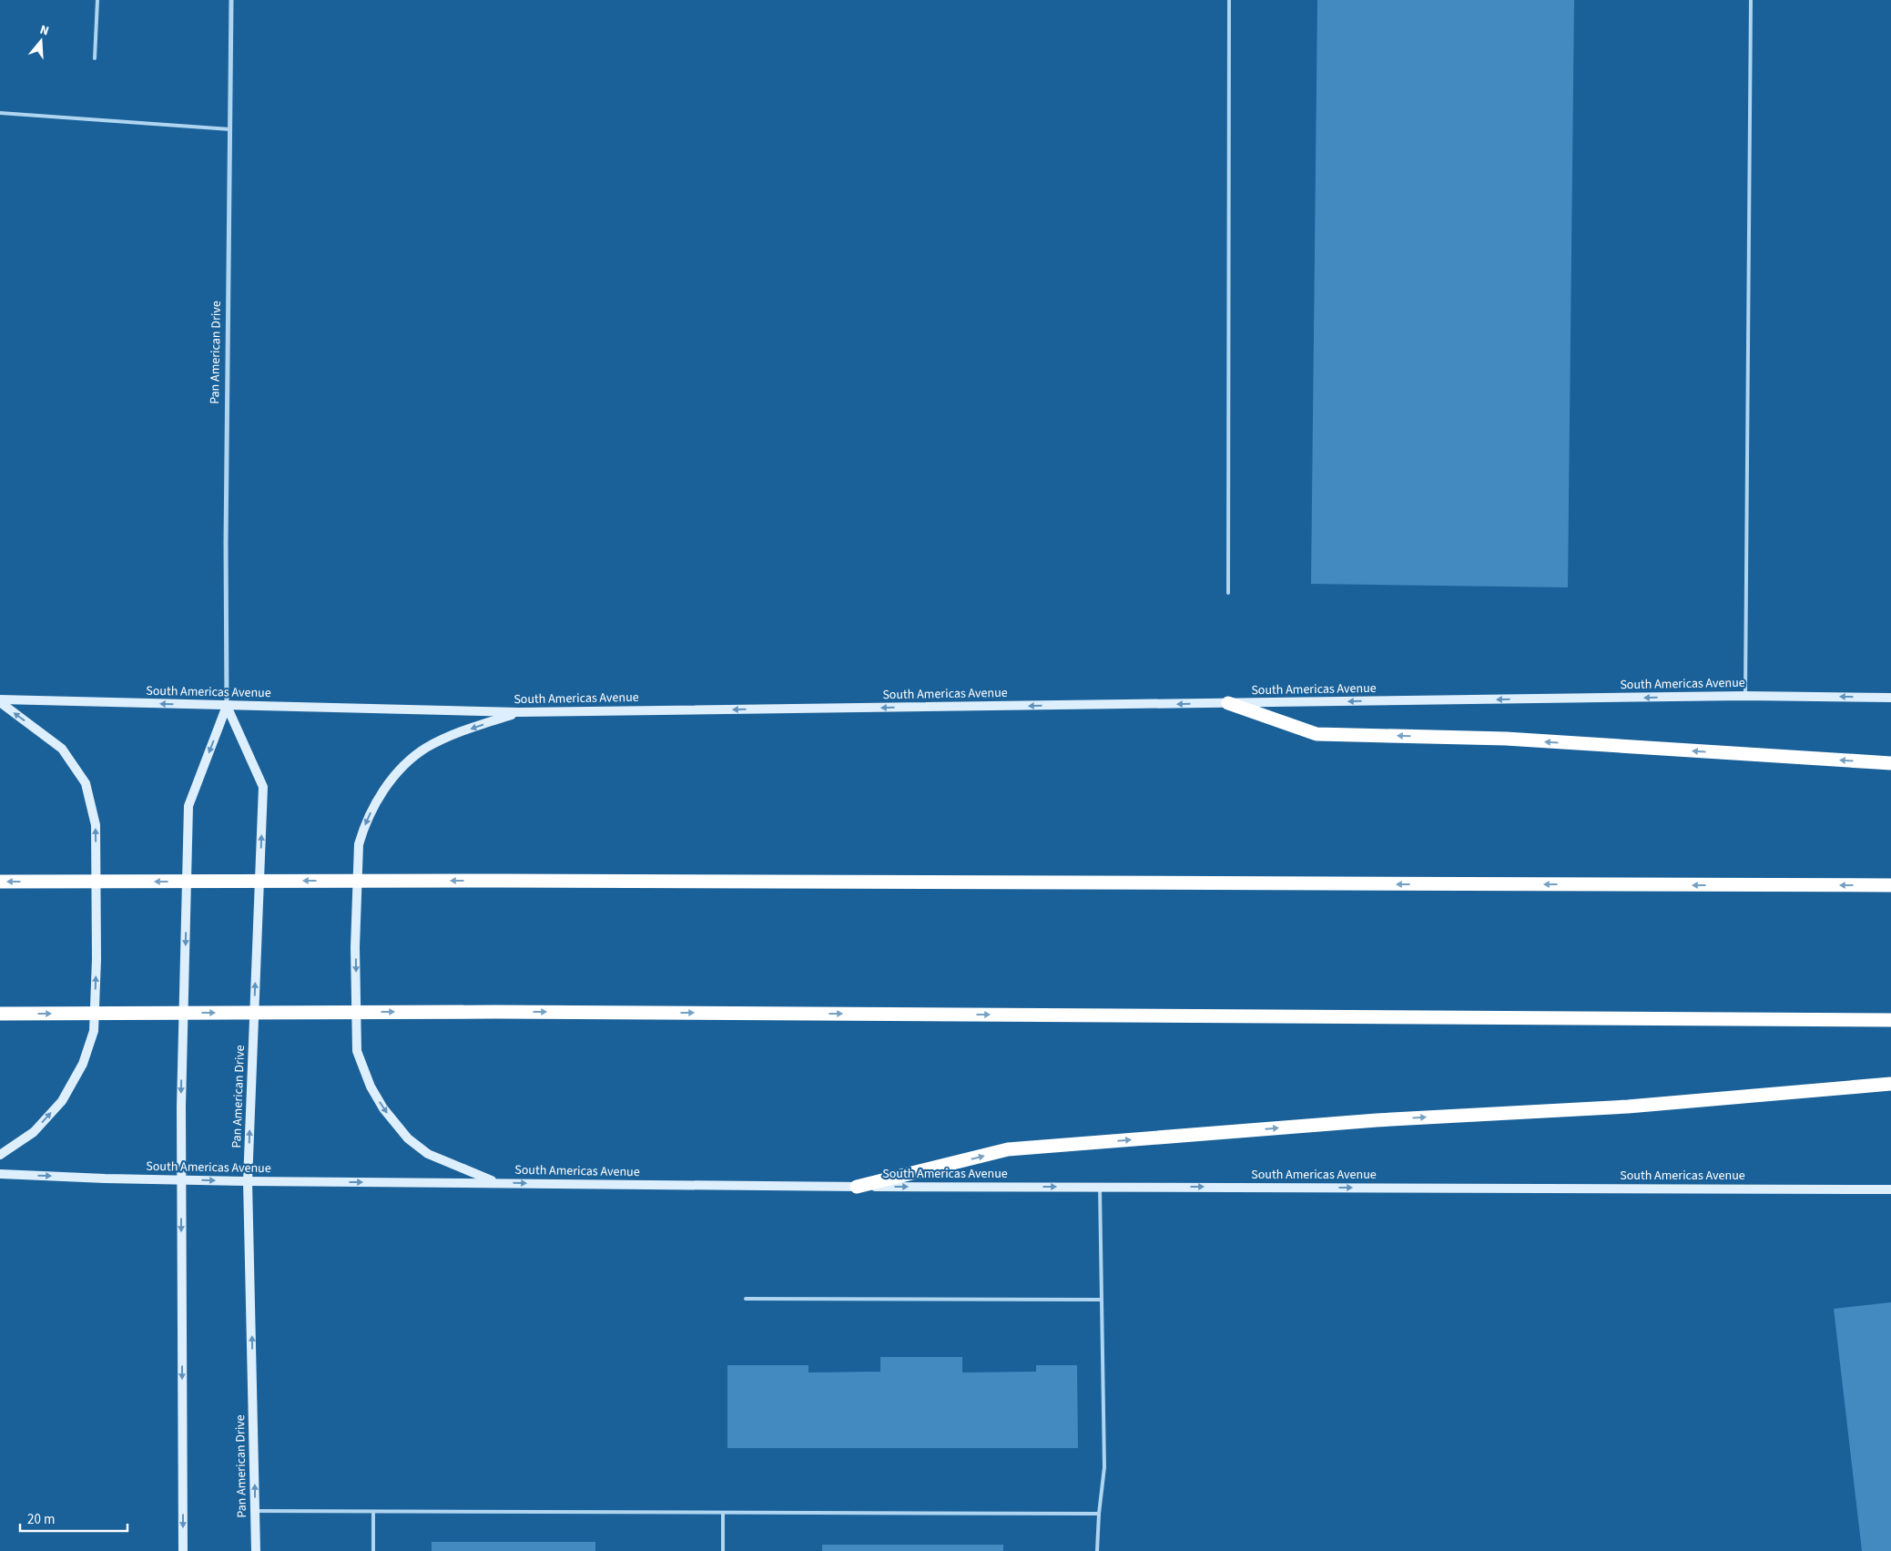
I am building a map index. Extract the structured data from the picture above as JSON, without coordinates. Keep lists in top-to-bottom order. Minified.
{"streets":{"main road":["Pan American Drive","South Americas Avenue"]},"crossings":[["Pan American Drive","South Americas Avenue"]],"scale_bar":"20 m","north":"top"}
